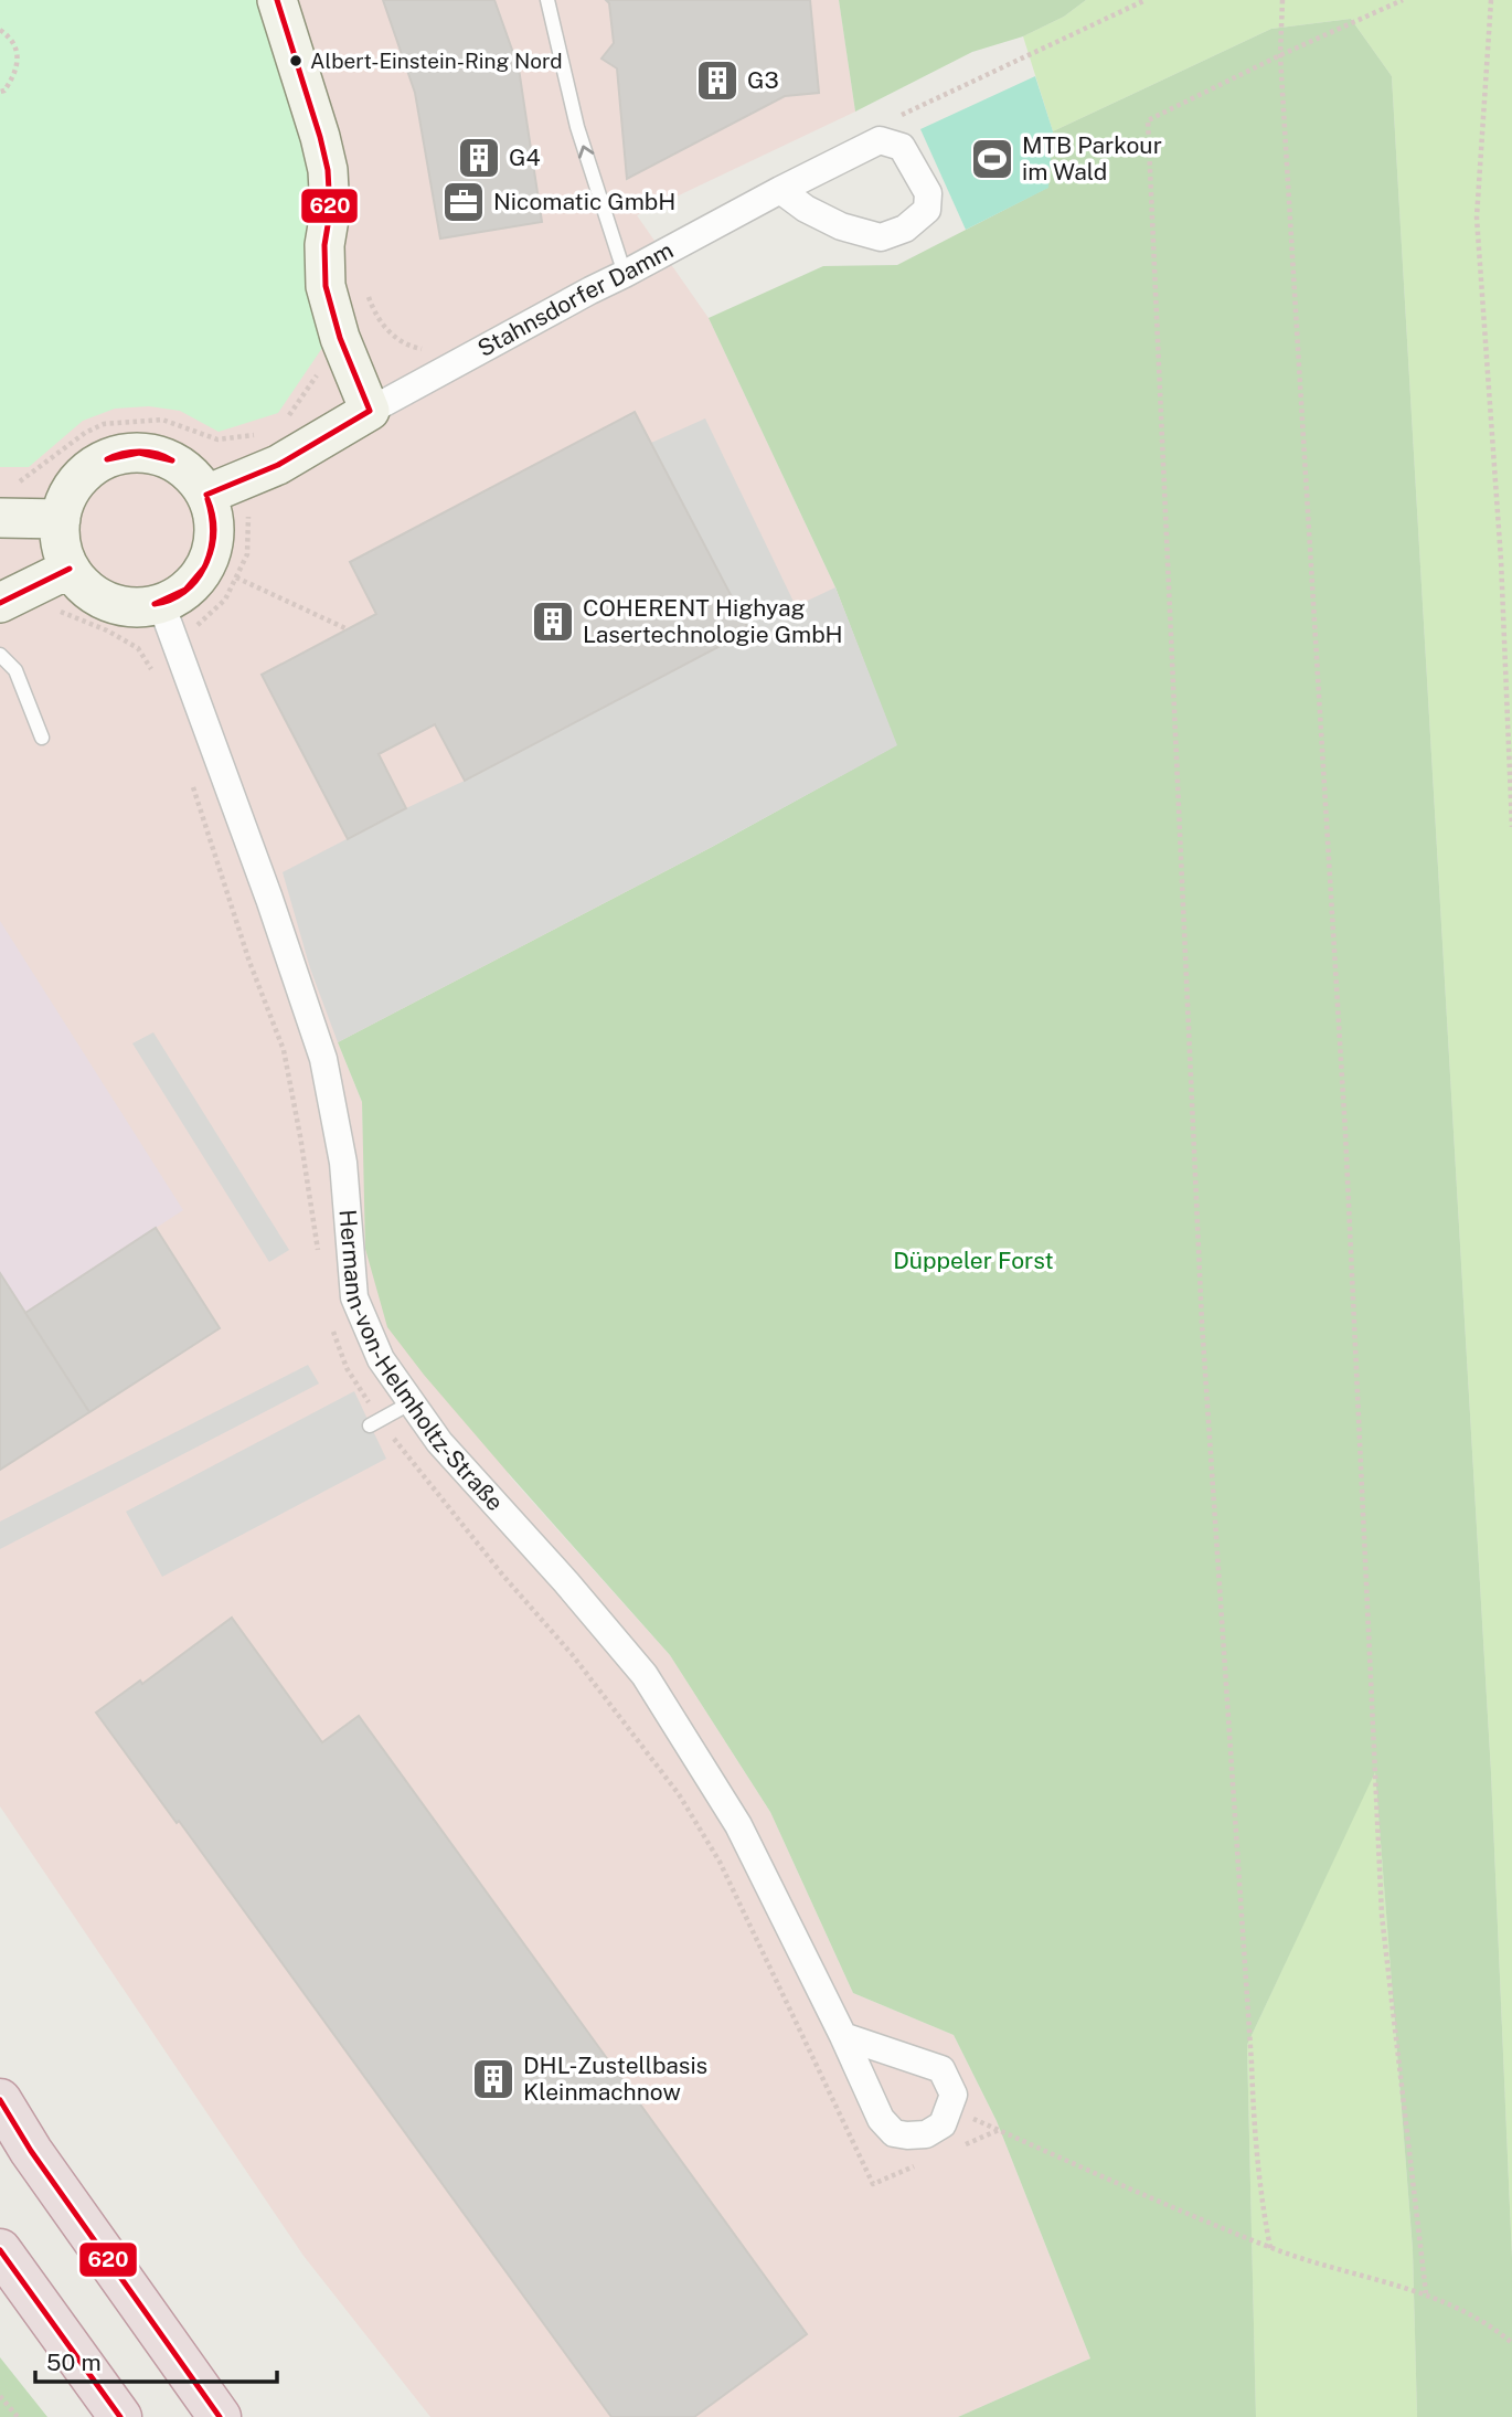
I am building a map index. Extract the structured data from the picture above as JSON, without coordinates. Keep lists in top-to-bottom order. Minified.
{"streets":{"street":["Stahnsdorfer Damm","Hermann-von-Helmholtz-Straße"]},"parks":["Düppeler Forst"],"places":{"other":["Albert-Einstein-Ring Nord"],"building":["G3","G4","COHERENT Highyag Lasertechnologie GmbH","DHL-Zustellbasis Kleinmachnow"],"sports":["MTB Parkour im Wald"],"office":["Nicomatic GmbH"]},"lines":["transit line 620"],"scale_bar":"50 m"}
